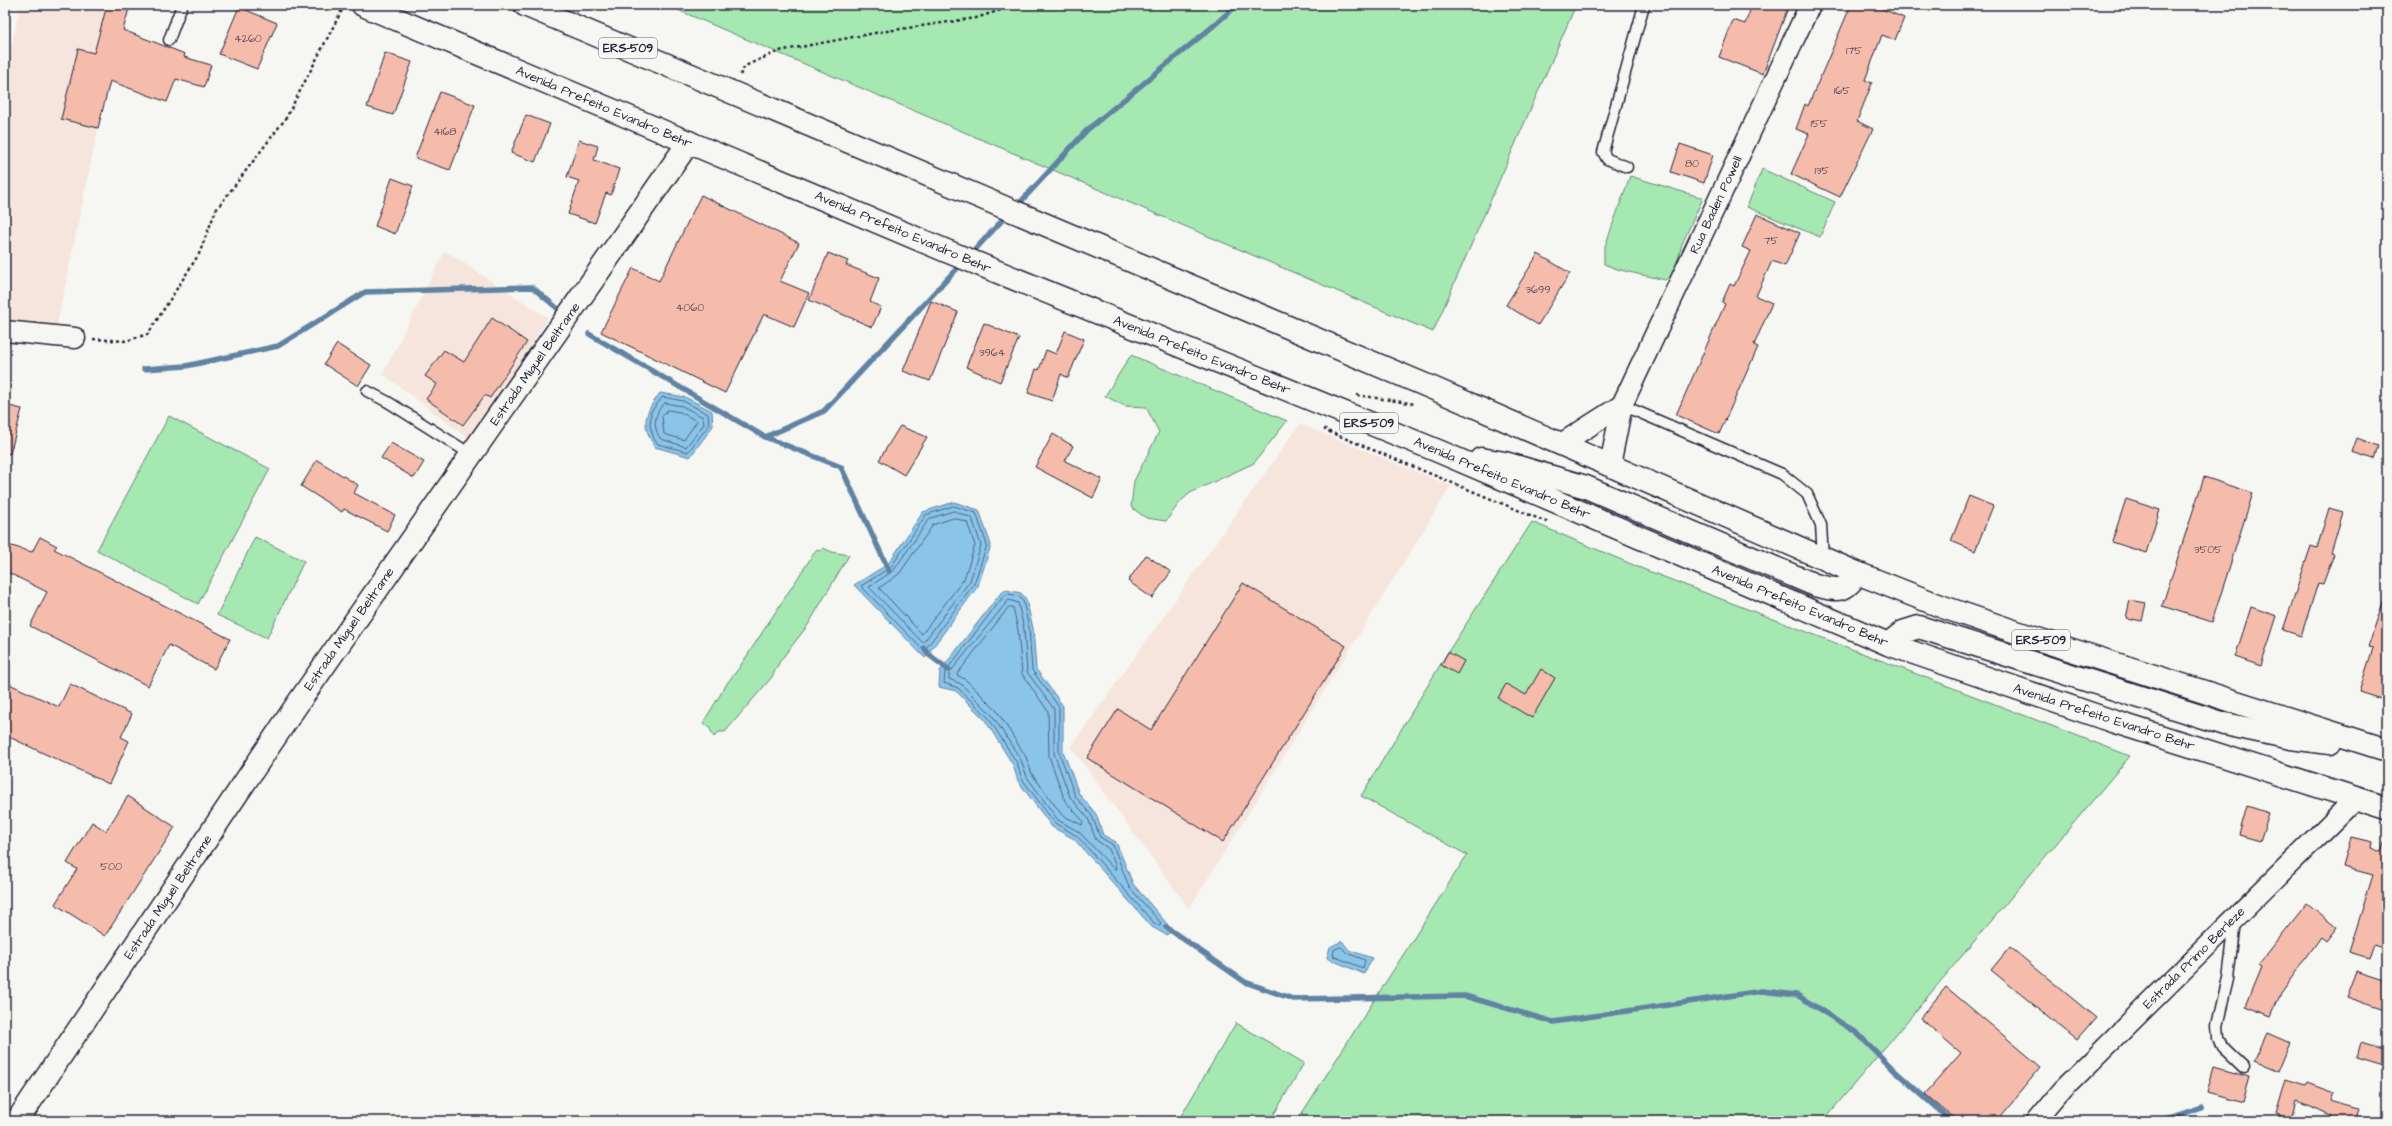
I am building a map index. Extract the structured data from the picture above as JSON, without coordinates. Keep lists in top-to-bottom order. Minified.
{"streets":{"main road":["ERS-509","Avenida Prefeito Evandro Behr","Estrada Miguel Beltrame"],"street":["Rua Baden Powell","Estrada Primo Berleze"]},"crossings":[["ERS-509","Rua Baden Powell"],["Avenida Prefeito Evandro Behr","Estrada Miguel Beltrame"],["Avenida Prefeito Evandro Behr","Estrada Primo Berleze"]],"house_numbers":["4260","175","165","155","4168","80","135","75","3699","4060","3964","3505","500"]}
